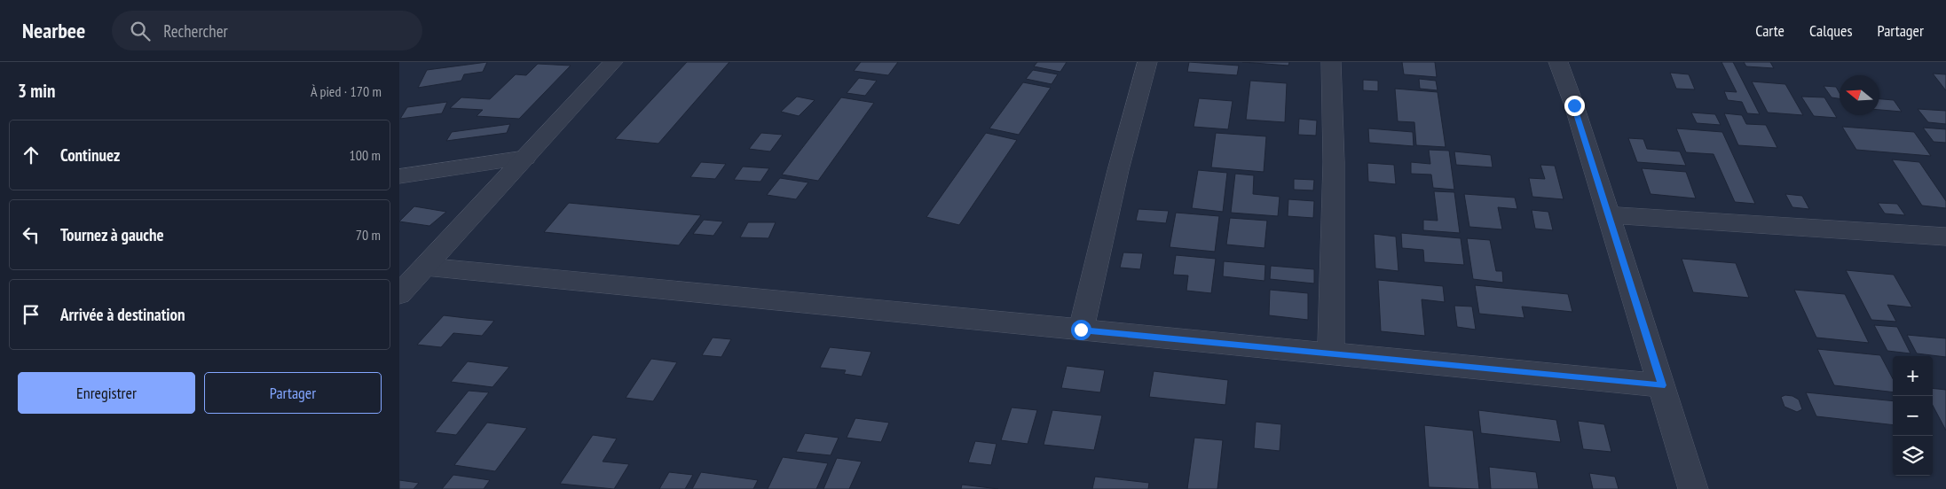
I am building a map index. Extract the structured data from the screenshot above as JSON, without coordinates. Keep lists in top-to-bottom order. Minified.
{"north":"left","page":{"header":"Nearbee","search":"Rechercher","nav":["Carte","Calques","Partager"],"heading":["3 min","À pied · 170 m"],"list":[["Continuez","100 m"],["Tournez à gauche","70 m"],"Arrivée à destination"],"map_buttons":["+","−"],"buttons":["Enregistrer","Partager"]}}
